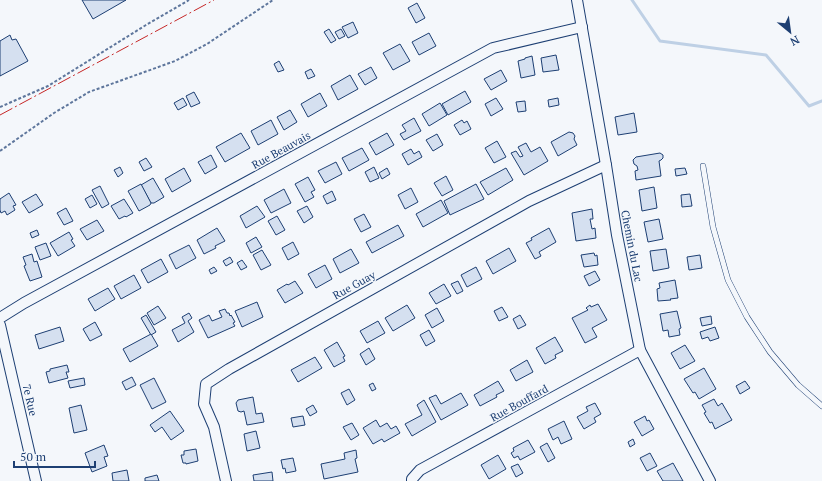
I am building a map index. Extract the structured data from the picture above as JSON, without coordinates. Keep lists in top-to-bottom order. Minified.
{"streets":{"street":["Rue Beauvais","Chemin du Lac","Rue Guay","7e Rue","Rue Bouffard"]},"crossings":[["Rue Beauvais","Chemin du Lac"],["Chemin du Lac","Rue Guay"],["Chemin du Lac","Rue Bouffard"]],"scale_bar":"50 m","north":"bottom right"}
